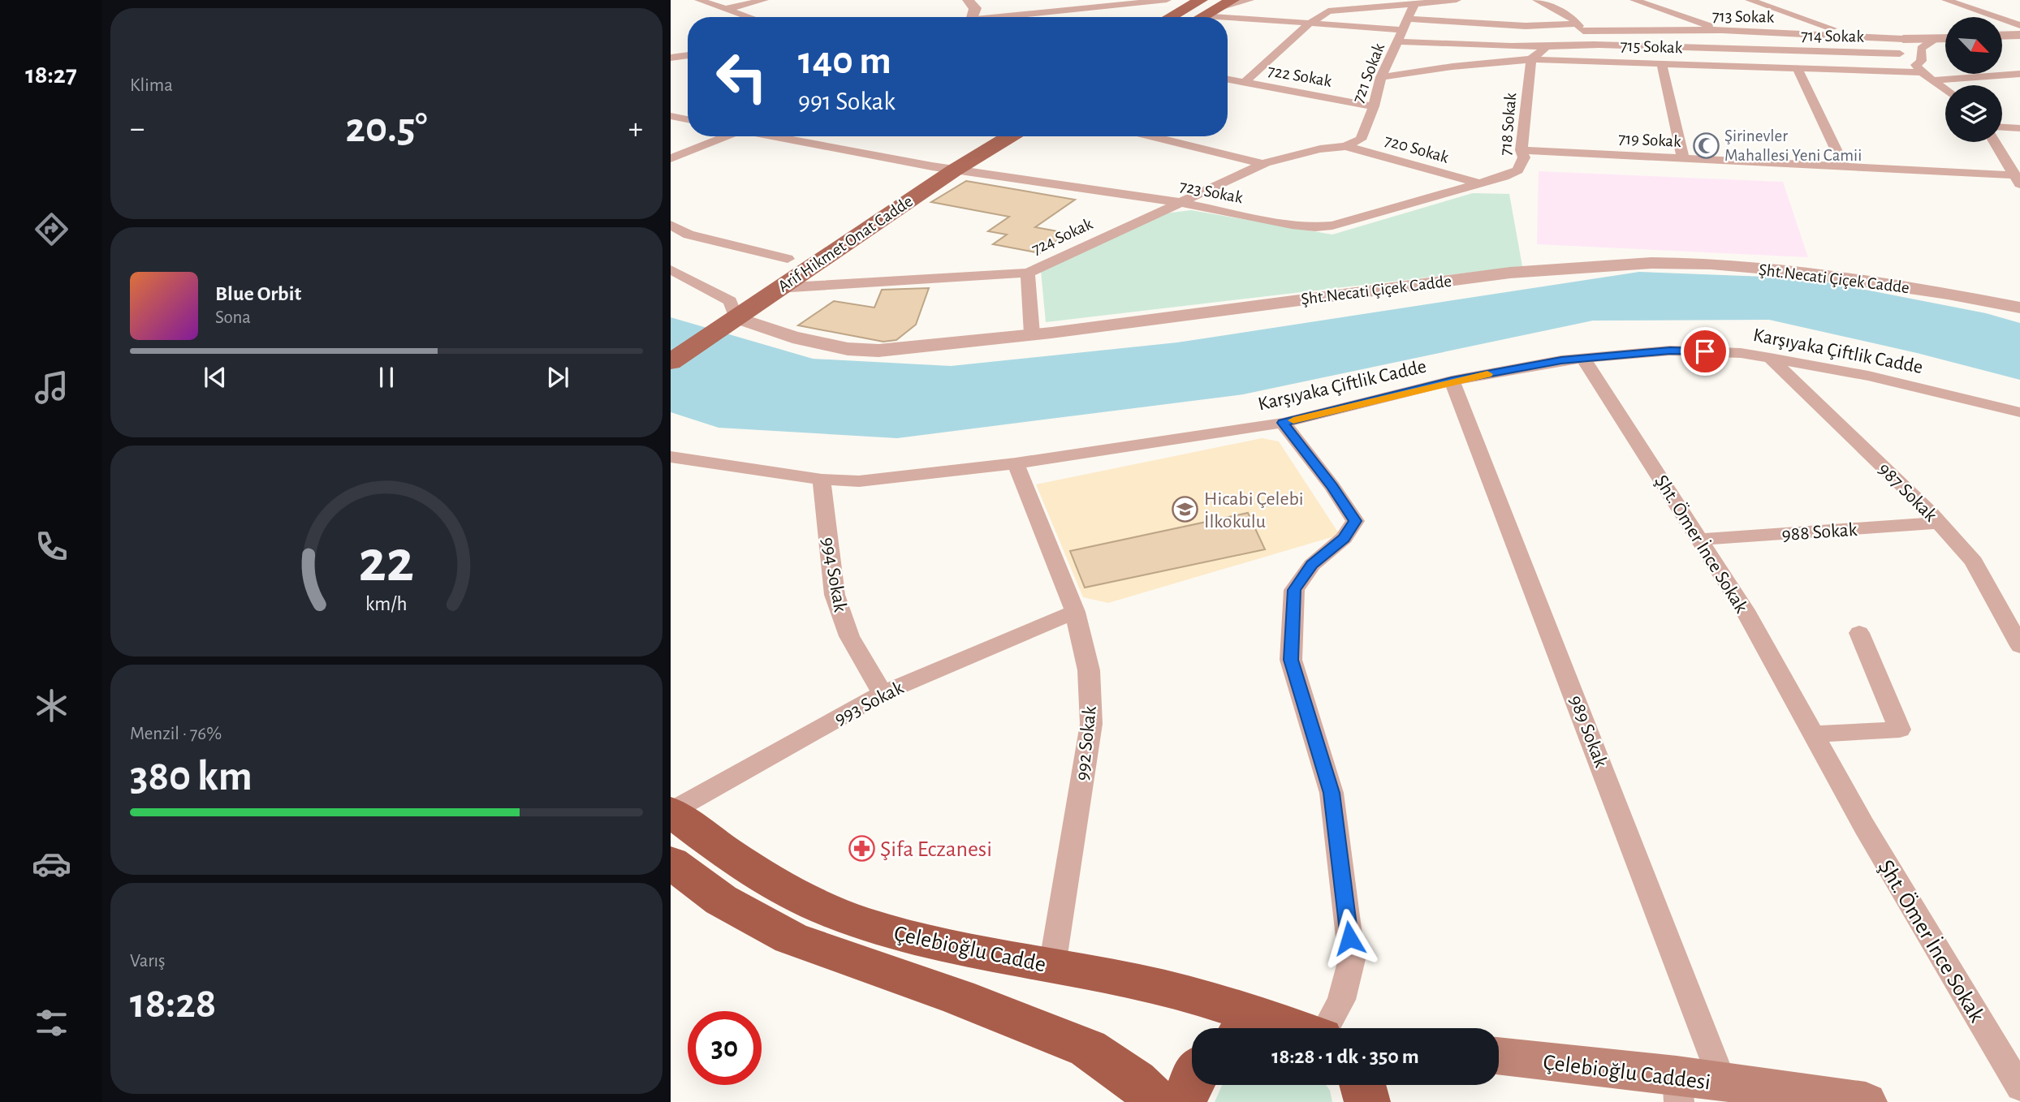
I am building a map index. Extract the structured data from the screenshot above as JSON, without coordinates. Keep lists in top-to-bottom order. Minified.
{"streets":{"highway":["Çelebioğlu Cadde"],"main road":["Arif Hikmet Onat Cadde","Çelebioğlu Caddesi"],"street":["713 Sokak","714 Sokak","715 Sokak","721 Sokak","722 Sokak","718 Sokak","719 Sokak","720 Sokak","723 Sokak","724 Sokak","Şht.Necati Çiçek Cadde","Karşıyaka Çiftlik Cadde","987 Sokak","988 Sokak","Şht. Ömer İnce Sokak","994 Sokak","993 Sokak","989 Sokak","992 Sokak"]},"crossings":[["713 Sokak","721 Sokak"],["714 Sokak","721 Sokak"],["715 Sokak","721 Sokak"],["715 Sokak","718 Sokak"],["721 Sokak","722 Sokak"],["721 Sokak","720 Sokak"],["721 Sokak","724 Sokak"],["718 Sokak","719 Sokak"],["718 Sokak","720 Sokak"],["718 Sokak","723 Sokak"],["720 Sokak","723 Sokak"],["720 Sokak","724 Sokak"],["723 Sokak","724 Sokak"],["723 Sokak","Arif Hikmet Onat Cadde"],["724 Sokak","Arif Hikmet Onat Cadde"],["Arif Hikmet Onat Cadde","Şht.Necati Çiçek Cadde"],["Karşıyaka Çiftlik Cadde","987 Sokak"],["Karşıyaka Çiftlik Cadde","Şht. Ömer İnce Sokak"],["Karşıyaka Çiftlik Cadde","994 Sokak"],["Karşıyaka Çiftlik Cadde","989 Sokak"],["Karşıyaka Çiftlik Cadde","992 Sokak"],["987 Sokak","988 Sokak"],["988 Sokak","Şht. Ömer İnce Sokak"],["994 Sokak","993 Sokak"],["993 Sokak","992 Sokak"],["993 Sokak","Çelebioğlu Cadde"],["989 Sokak","Çelebioğlu Caddesi"],["992 Sokak","Çelebioğlu Cadde"]],"places":{"mosque":["Şirinevler Mahallesi Yeni Camii"],"school or university":["Hicabi Çelebi İlkokulu"],"pharmacy":["Şifa Eczanesi"]},"north":"bottom right","page":{"tabs":"18:27","tile":["Klima",["Menzil · 76%","380 km"],["Varış","18:28"]],"turn":["140 m","991 Sokak"],"heat":["−","20.5°","+"],"song":["Blue Orbit","Sona"],"limit":"30","trip":"18:28 · 1 dk · 350 m","gauge":["22","km/h"]}}
